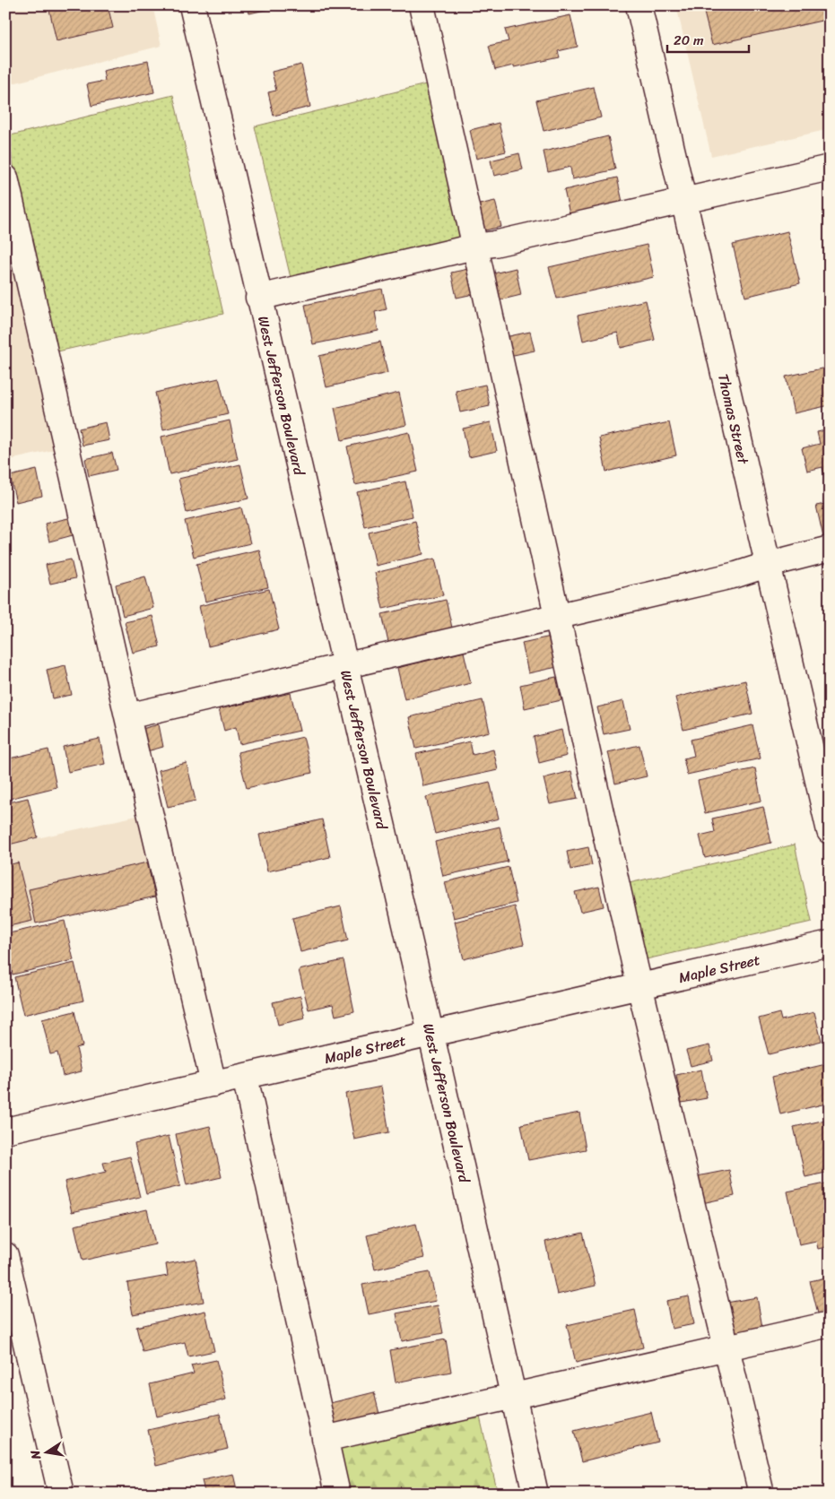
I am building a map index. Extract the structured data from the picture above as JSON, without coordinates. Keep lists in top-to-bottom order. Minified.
{"streets":{"street":["West Jefferson Boulevard","Thomas Street","Maple Street"]},"crossings":[["West Jefferson Boulevard","Maple Street"]],"scale_bar":"20 m","north":"left"}
